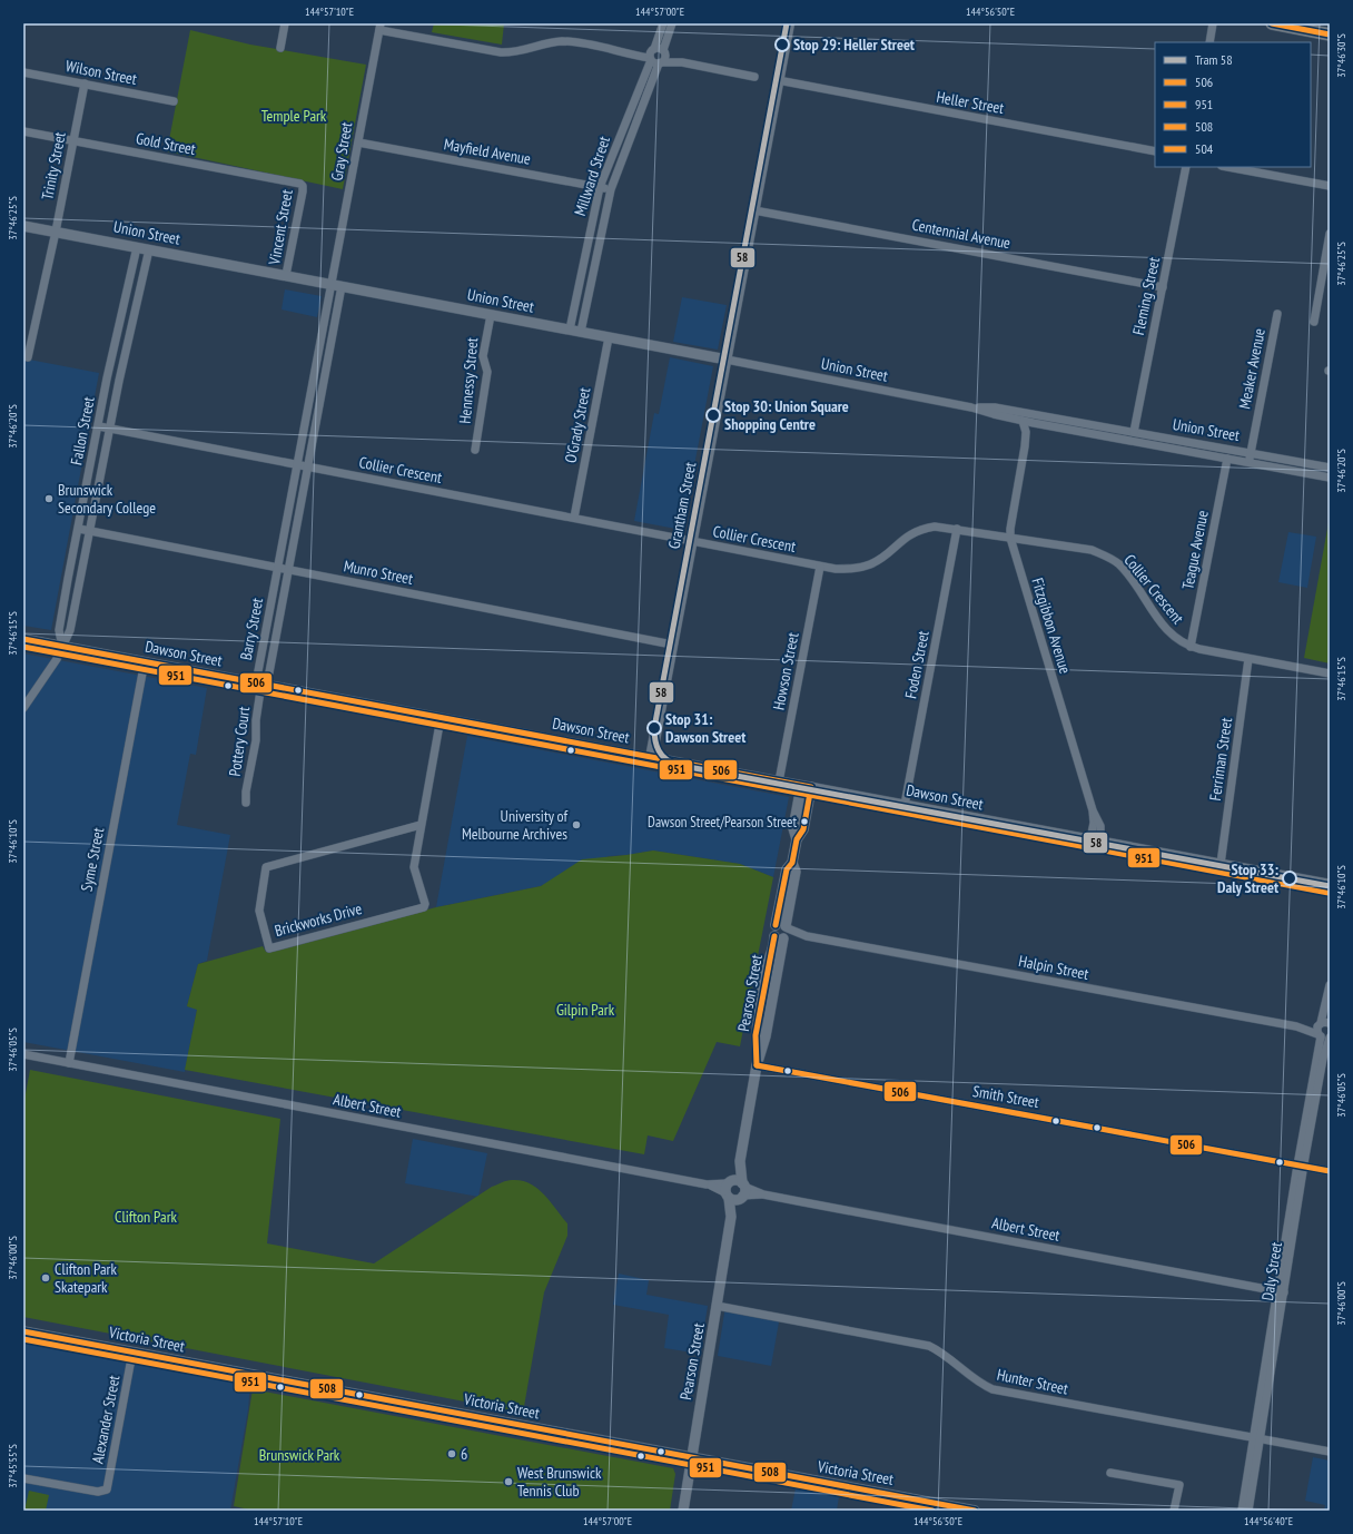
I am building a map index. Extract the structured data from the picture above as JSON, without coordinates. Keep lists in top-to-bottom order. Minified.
{"streets":{"main road":["Grantham Street","Dawson Street"],"street":["Wilson Street","Heller Street","Gold Street","Gray Street","Mayfield Avenue","Trinity Street","Millward Street","Vincent Street","Union Street","Centennial Avenue","Fleming Street","Meaker Avenue","Hennessy Street","O'Grady Street","Fallon Street","Collier Crescent","Teague Avenue","Munro Street","Fitzgibbon Avenue","Barry Street","Foden Street","Howson Street","Pottery Court","Ferriman Street","Syme Street","Brickworks Drive","Halpin Street","Pearson Street","Smith Street","Albert Street","Daly Street","Victoria Street","Hunter Street","Alexander Street"]},"crossings":[["Wilson Street","Trinity Street"],["Heller Street","Grantham Street"],["Gold Street","Trinity Street"],["Gold Street","Vincent Street"],["Gray Street","Mayfield Avenue"],["Gray Street","Union Street"],["Gray Street","Barry Street"],["Mayfield Avenue","Millward Street"],["Trinity Street","Union Street"],["Millward Street","Union Street"],["Vincent Street","Union Street"],["Union Street","Fleming Street"],["Union Street","Meaker Avenue"],["Union Street","Hennessy Street"],["Union Street","O'Grady Street"],["Union Street","Fallon Street"],["Union Street","Grantham Street"],["Union Street","Teague Avenue"],["Union Street","Fitzgibbon Avenue"],["Union Street","Barry Street"],["Centennial Avenue","Fleming Street"],["Centennial Avenue","Grantham Street"],["O'Grady Street","Collier Crescent"],["Fallon Street","Collier Crescent"],["Fallon Street","Munro Street"],["Fallon Street","Dawson Street"],["Collier Crescent","Grantham Street"],["Collier Crescent","Teague Avenue"],["Collier Crescent","Fitzgibbon Avenue"],["Collier Crescent","Barry Street"],["Collier Crescent","Foden Street"],["Collier Crescent","Howson Street"],["Collier Crescent","Ferriman Street"],["Grantham Street","Munro Street"],["Grantham Street","Dawson Street"],["Munro Street","Barry Street"],["Fitzgibbon Avenue","Dawson Street"],["Barry Street","Dawson Street"],["Barry Street","Pottery Court"],["Dawson Street","Foden Street"],["Dawson Street","Howson Street"],["Dawson Street","Pottery Court"],["Dawson Street","Ferriman Street"],["Dawson Street","Syme Street"],["Dawson Street","Brickworks Drive"],["Dawson Street","Pearson Street"],["Syme Street","Albert Street"],["Halpin Street","Pearson Street"],["Halpin Street","Daly Street"],["Pearson Street","Smith Street"],["Pearson Street","Albert Street"],["Pearson Street","Victoria Street"],["Pearson Street","Hunter Street"],["Smith Street","Daly Street"],["Albert Street","Daly Street"],["Daly Street","Hunter Street"],["Victoria Street","Alexander Street"]],"parks":["Temple Park","Gilpin Park","Clifton Park","Brunswick Park"],"places":["Stop 29: Heller Street","Stop 30: Union Square Shopping Centre","Brunswick Secondary College","Stop 31: Dawson Street","Dawson Street/Pearson Street","University of Melbourne Archives","Stop 33: Daly Street","Clifton Park Skatepark","6","West Brunswick Tennis Club"],"lines":["tram line 58","transit line 504","transit line 506","transit line 951","transit line 508"],"legend":["Tram 58","506","951","508","504"],"coordinates":["144°57'10\"E","144°57'00\"E","144°56'50\"E","37°46'30\"S","37°46'25\"S","37°46'20\"S","37°46'15\"S","37°46'10\"S","37°46'05\"S","37°46'00\"S","37°45'55\"S","144°56'40\"E"]}
